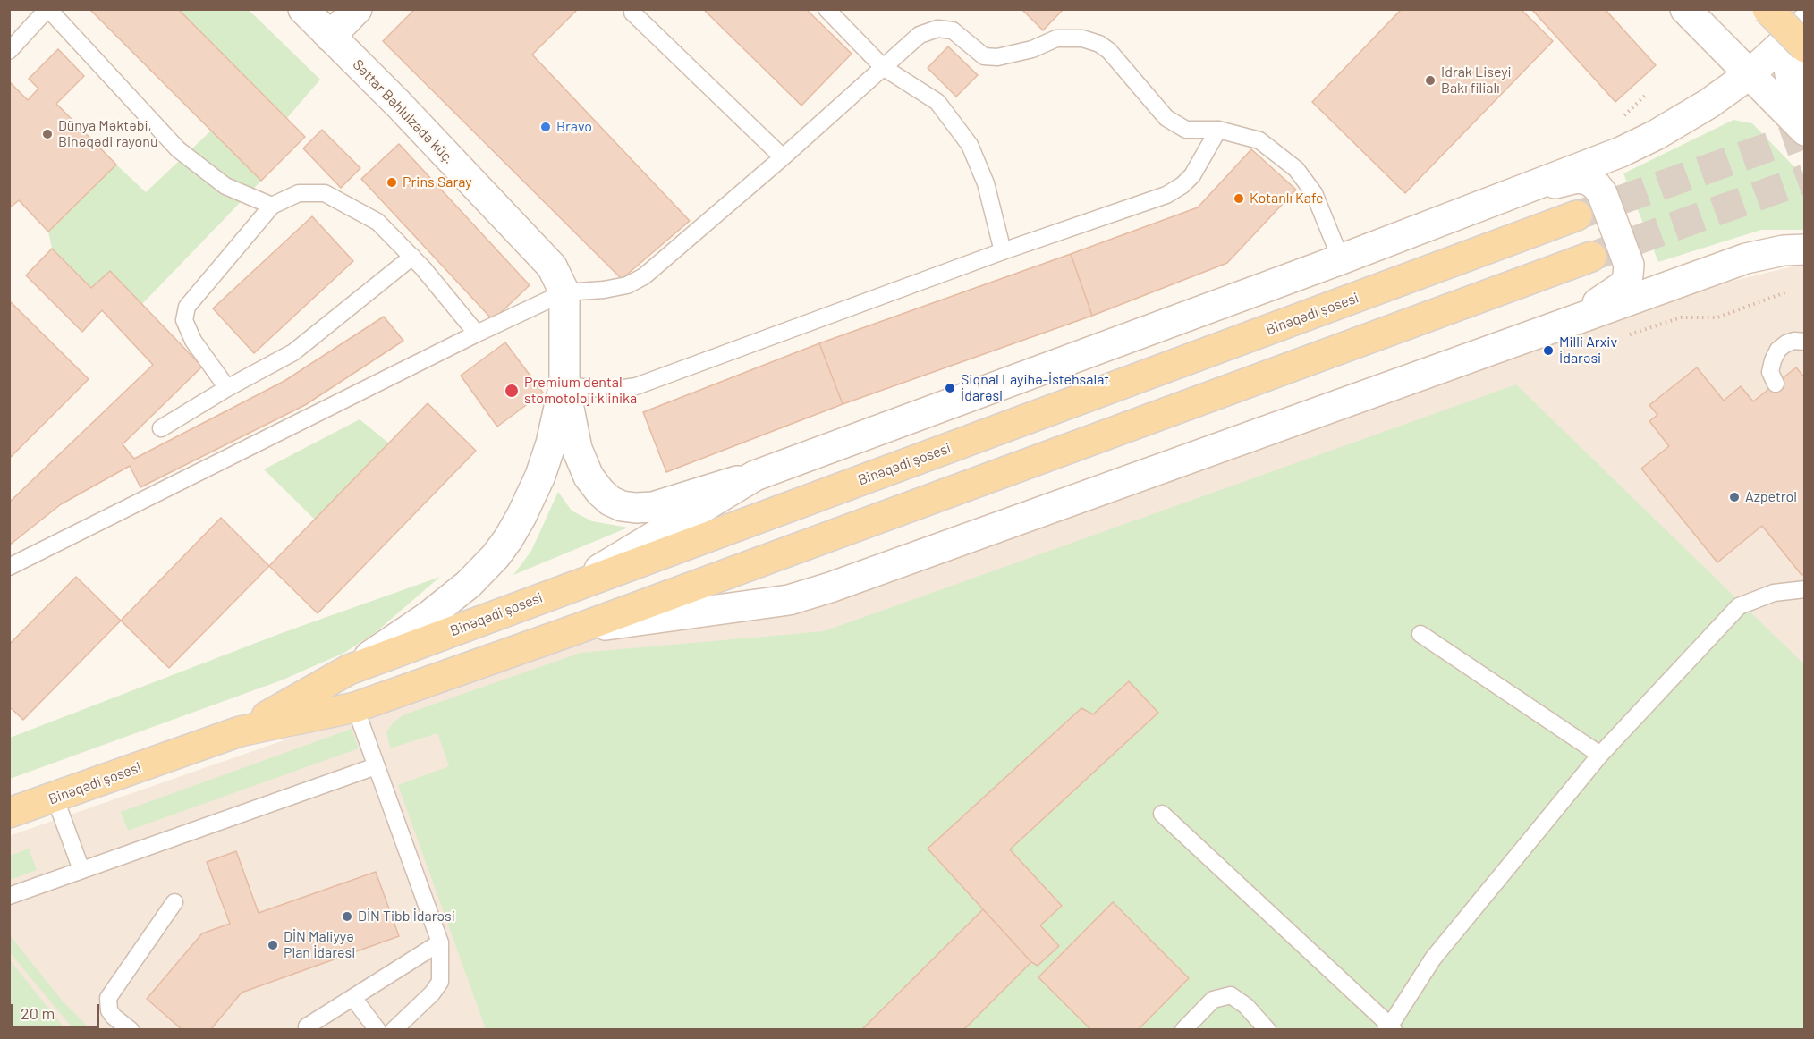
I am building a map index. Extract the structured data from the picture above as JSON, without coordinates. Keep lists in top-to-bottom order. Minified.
{"streets":{"main road":["Səttar Bəhlulzadə küç.","Binəqədi şosesi"]},"places":["Idrak Liseyi Bakı filialı","Bravo","Dünya Məktəbi, Binəqədi rayonu","Prins Saray","Kotanlı Kafe","Milli Arxiv İdarəsi","Siqnal Layihə-İstehsalat İdarəsi","Premium dental stomotoloji klinika","Azpetrol","DİN Tibb İdarəsi","DİN Maliyyə Plan İdarəsi"],"scale_bar":"20 m"}
